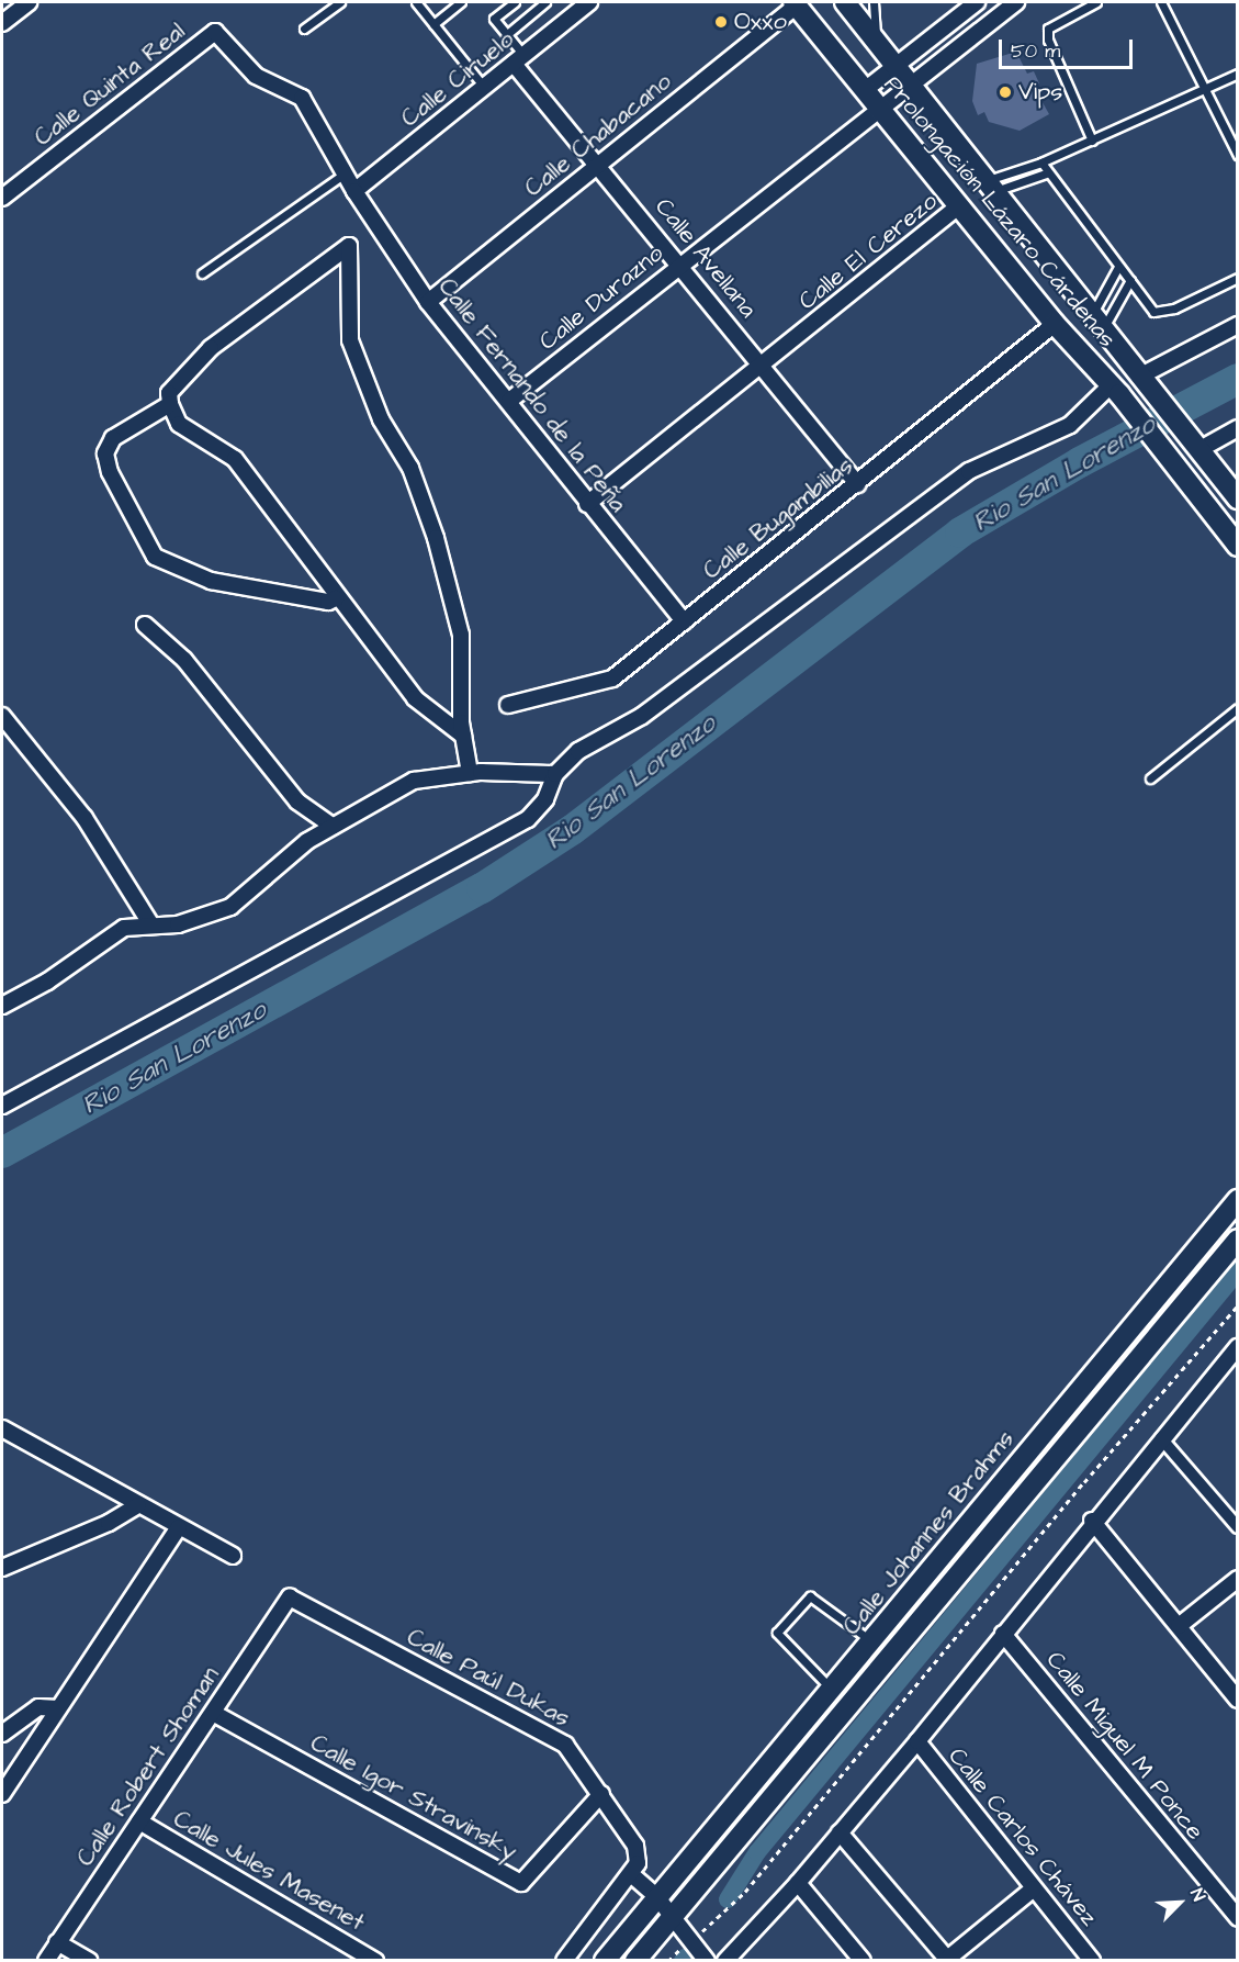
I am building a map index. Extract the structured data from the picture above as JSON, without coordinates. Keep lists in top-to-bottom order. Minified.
{"streets":{"main road":["Prolongación Lázaro Cárdenas","Calle Johannes Brahms"],"street":["Calle Ciruelo","Calle Quinta Real","Calle Chabacano","Calle El Cerezo","Calle Avellana","Calle Durazno","Calle Fernando de la Peña","Calle Bugambilias","Calle Paúl Dukas","Calle Miguel M Ponce","Calle Robert Shoman","Calle Igor Stravinsky","Calle Carlos Chávez","Calle Jules Masenet"]},"crossings":[["Calle Ciruelo","Calle Avellana"],["Calle Ciruelo","Calle Fernando de la Peña"],["Calle Quinta Real","Calle Fernando de la Peña"],["Calle Chabacano","Prolongación Lázaro Cárdenas"],["Calle Chabacano","Calle Avellana"],["Calle Chabacano","Calle Fernando de la Peña"],["Prolongación Lázaro Cárdenas","Calle El Cerezo"],["Prolongación Lázaro Cárdenas","Calle Durazno"],["Prolongación Lázaro Cárdenas","Calle Bugambilias"],["Calle El Cerezo","Calle Avellana"],["Calle El Cerezo","Calle Fernando de la Peña"],["Calle Avellana","Calle Durazno"],["Calle Avellana","Calle Bugambilias"],["Calle Durazno","Calle Fernando de la Peña"],["Calle Fernando de la Peña","Calle Bugambilias"],["Calle Paúl Dukas","Calle Robert Shoman"],["Calle Paúl Dukas","Calle Igor Stravinsky"],["Calle Robert Shoman","Calle Igor Stravinsky"],["Calle Robert Shoman","Calle Jules Masenet"]],"water":["Rio San Lorenzo"],"places":["Oxxo","Vips"],"scale_bar":"50 m","north":"top right"}
